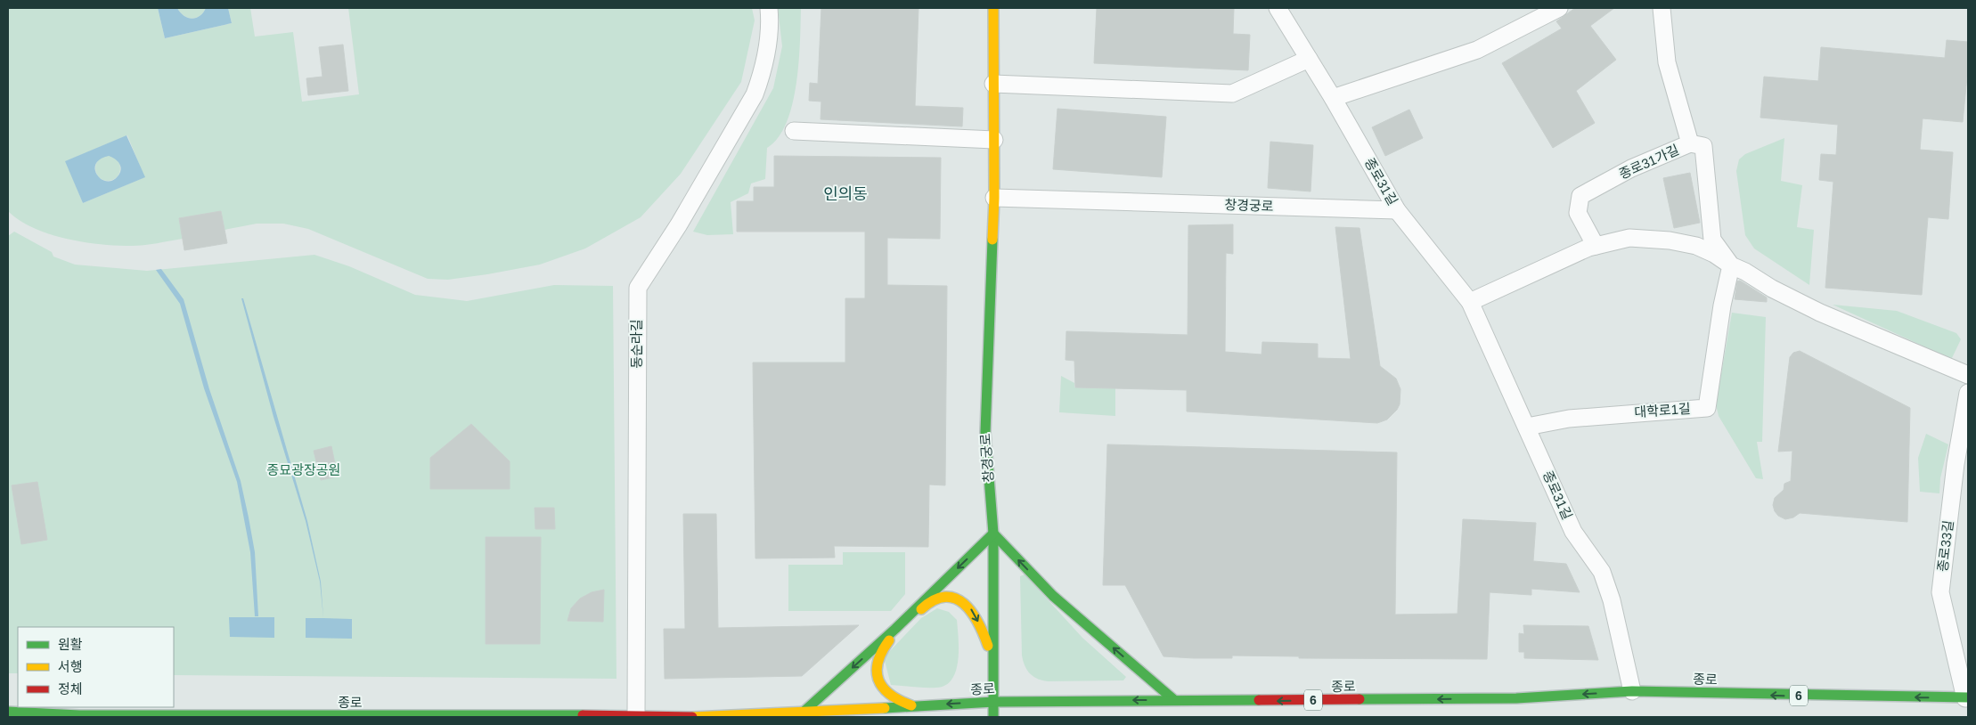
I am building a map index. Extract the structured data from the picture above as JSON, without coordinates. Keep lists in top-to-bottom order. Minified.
{"streets":{"main road":["창경궁로","종로","6"],"street":["종로31가길","종로31길","동순라길","대학로1길","종로33길"]},"crossings":[["종로31길","창경궁로"],["종로31길","대학로1길"],["종로31길","종로"],["창경궁로","종로"],["동순라길","종로"],["종로33길","종로"]],"one_way":["종로"],"districts":["인의동"],"parks":["종묘광장공원"],"legend":["원활","서행","정체"]}
